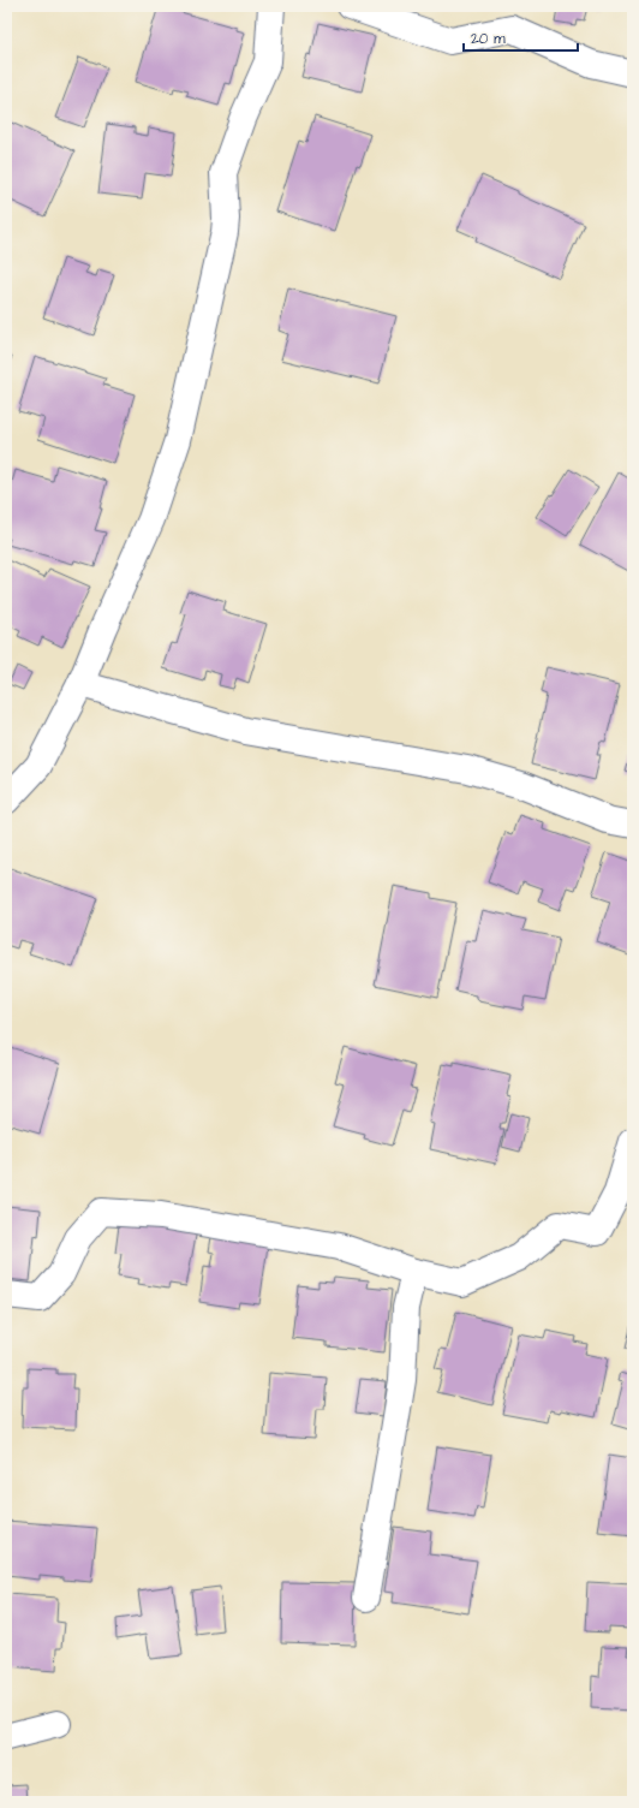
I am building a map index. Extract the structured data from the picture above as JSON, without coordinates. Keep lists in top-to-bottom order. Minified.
{"scale_bar":"20 m"}
